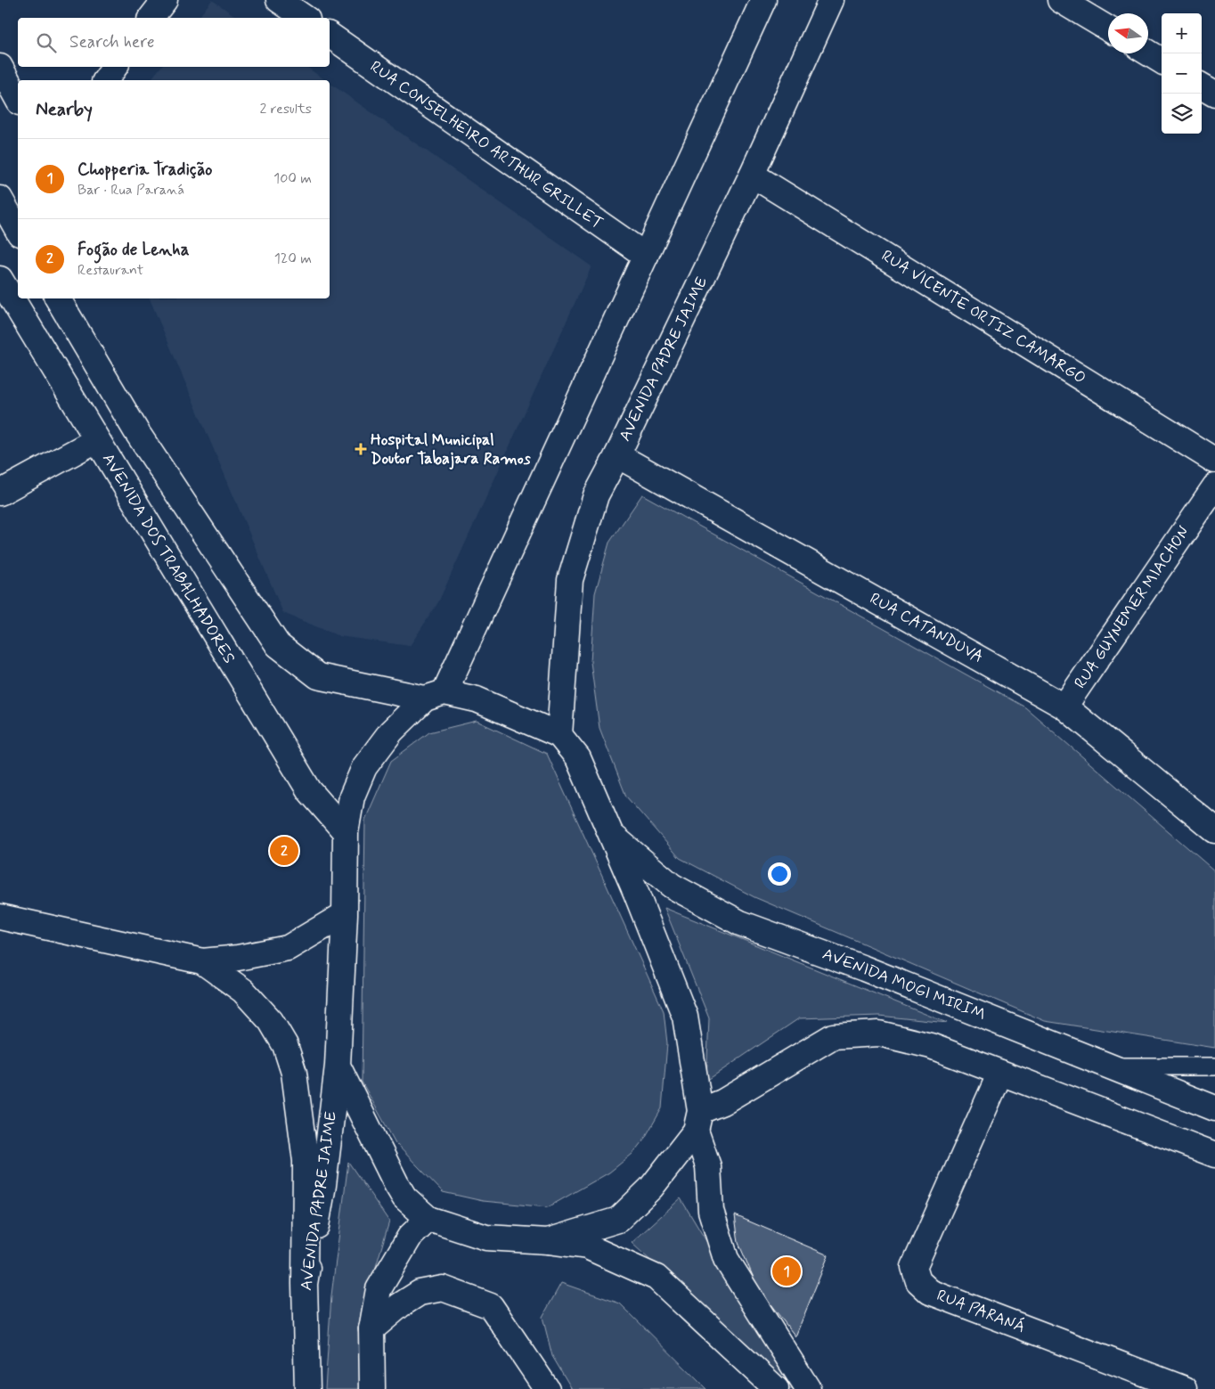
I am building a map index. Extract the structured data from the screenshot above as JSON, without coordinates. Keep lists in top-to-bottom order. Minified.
{"streets":{"main road":["RUA CONSELHEIRO ARTHUR GRILLET","RUA VICENTE ORTIZ CAMARGO","AVENIDA PADRE JAIME","AVENIDA DOS TRABALHADORES","RUA GUYNEMER MIACHON","RUA CATANDUVA","AVENIDA MOGI MIRIM","RUA PARANÁ"]},"crossings":[["RUA VICENTE ORTIZ CAMARGO","AVENIDA PADRE JAIME"],["AVENIDA PADRE JAIME","AVENIDA DOS TRABALHADORES"],["AVENIDA PADRE JAIME","RUA CATANDUVA"],["RUA GUYNEMER MIACHON","RUA CATANDUVA"]],"places":{"health":["Hospital Municipal Doutor Tabajara Ramos"]},"north":"left","page":{"map_buttons":["+","−"],"search":"Search here","heading":["Nearby","2 results"],"list":[{"mark":"1","name":"Chopperia Tradição","note":"Bar · Rua Paraná","value":"100 m"},{"mark":"2","name":"Fogão de Lenha","note":"Restaurant","value":"120 m"}],"pins":["2","1"]}}
